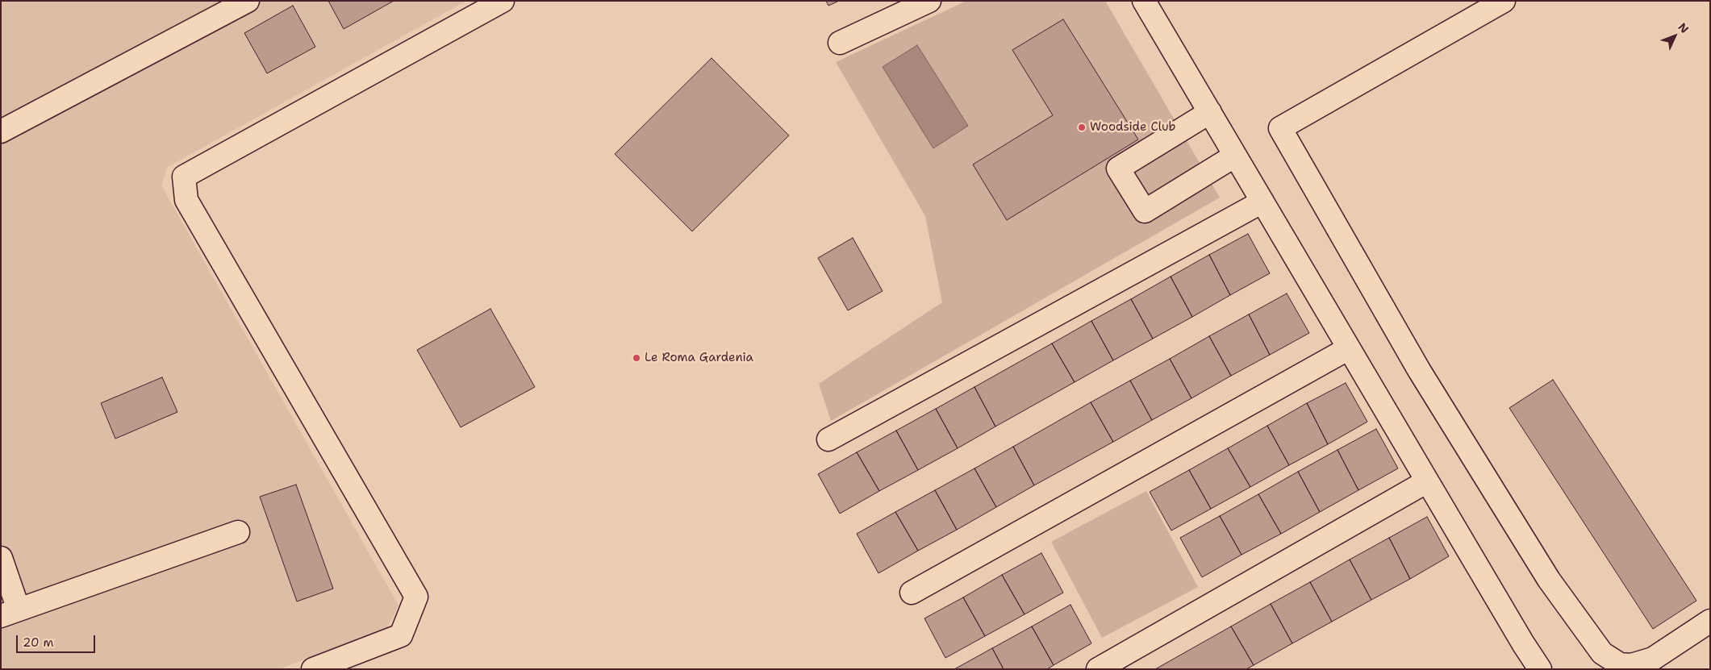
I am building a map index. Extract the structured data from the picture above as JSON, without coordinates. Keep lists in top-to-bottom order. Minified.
{"places":["Woodside Club","Le Roma Gardenia"],"scale_bar":"20 m","north":"top right"}
